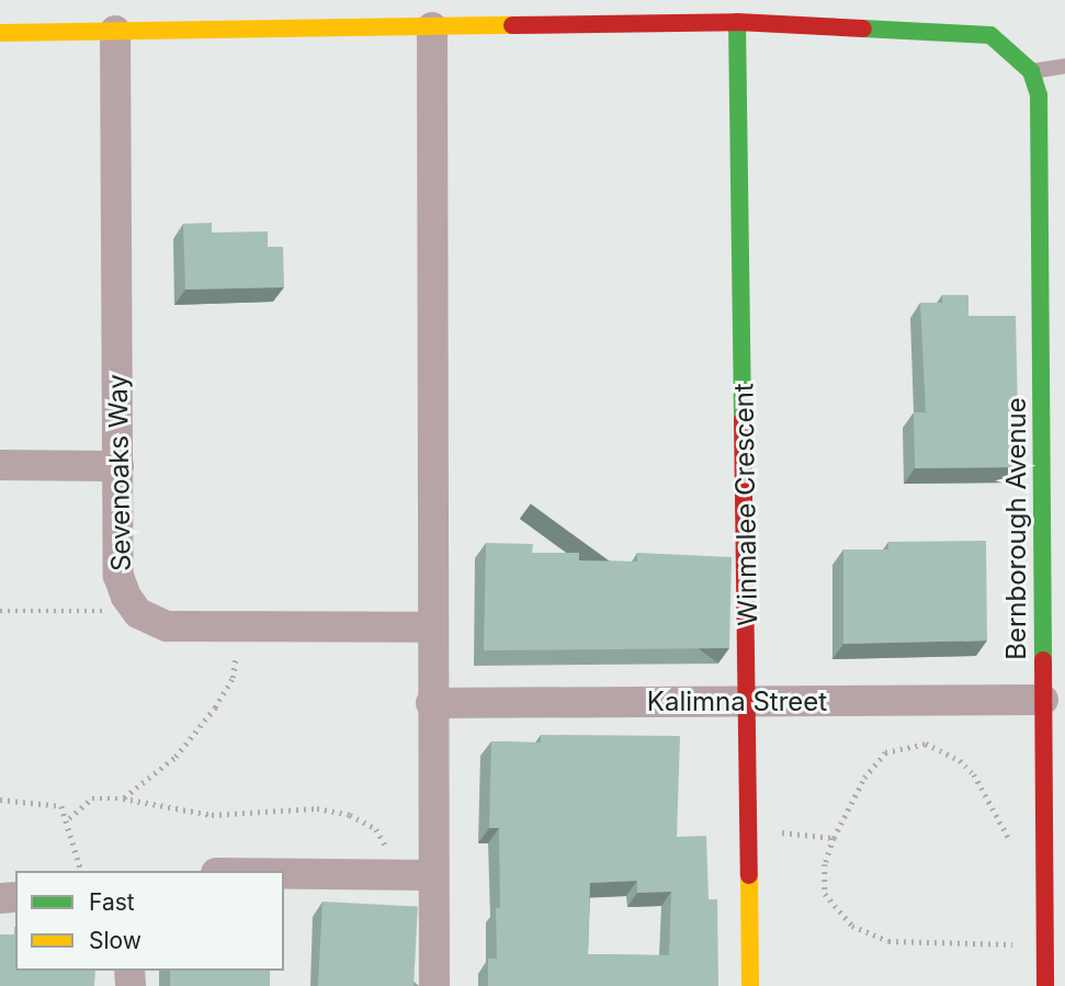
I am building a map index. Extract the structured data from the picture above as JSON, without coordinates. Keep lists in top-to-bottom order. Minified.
{"streets":{"street":["Sevenoaks Way","Winmalee Crescent","Bernborough Avenue","Kalimna Street"]},"crossings":[["Winmalee Crescent","Kalimna Street"],["Bernborough Avenue","Kalimna Street"]],"legend":["Fast","Slow"]}
